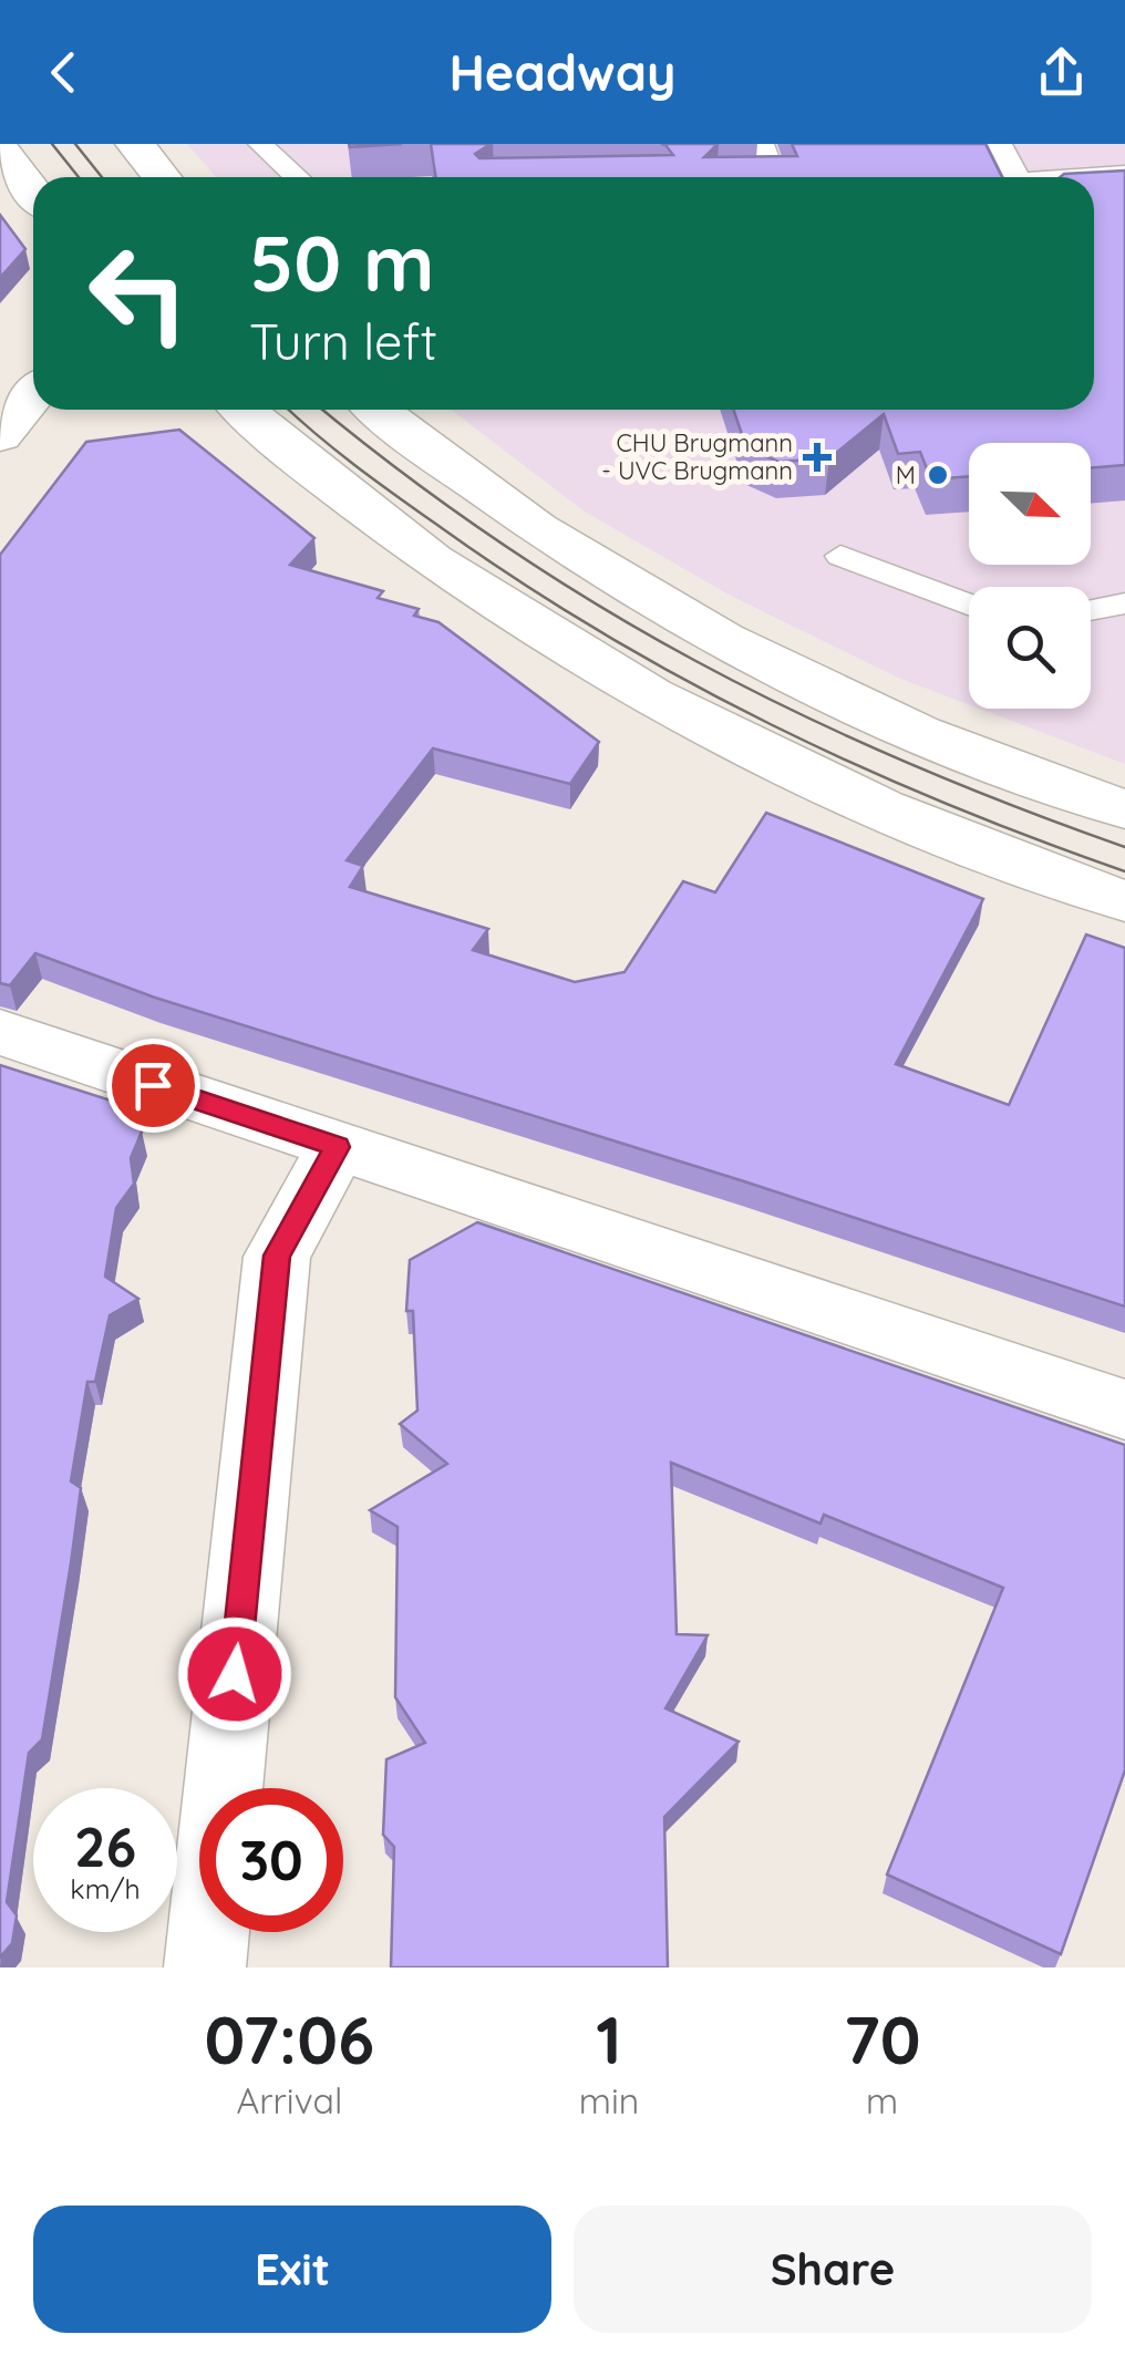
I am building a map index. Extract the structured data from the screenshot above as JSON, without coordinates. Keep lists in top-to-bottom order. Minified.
{"places":{"health":["CHU Brugmann - UVC Brugmann"],"other":["M"]},"north":"bottom right","page":{"header":"Headway","turn":["50 m","Turn left"],"speed":"26 km/h","limit":"30","eta":["07:06","Arrival","1","min","70","m"],"buttons":["Exit","Share"]}}
